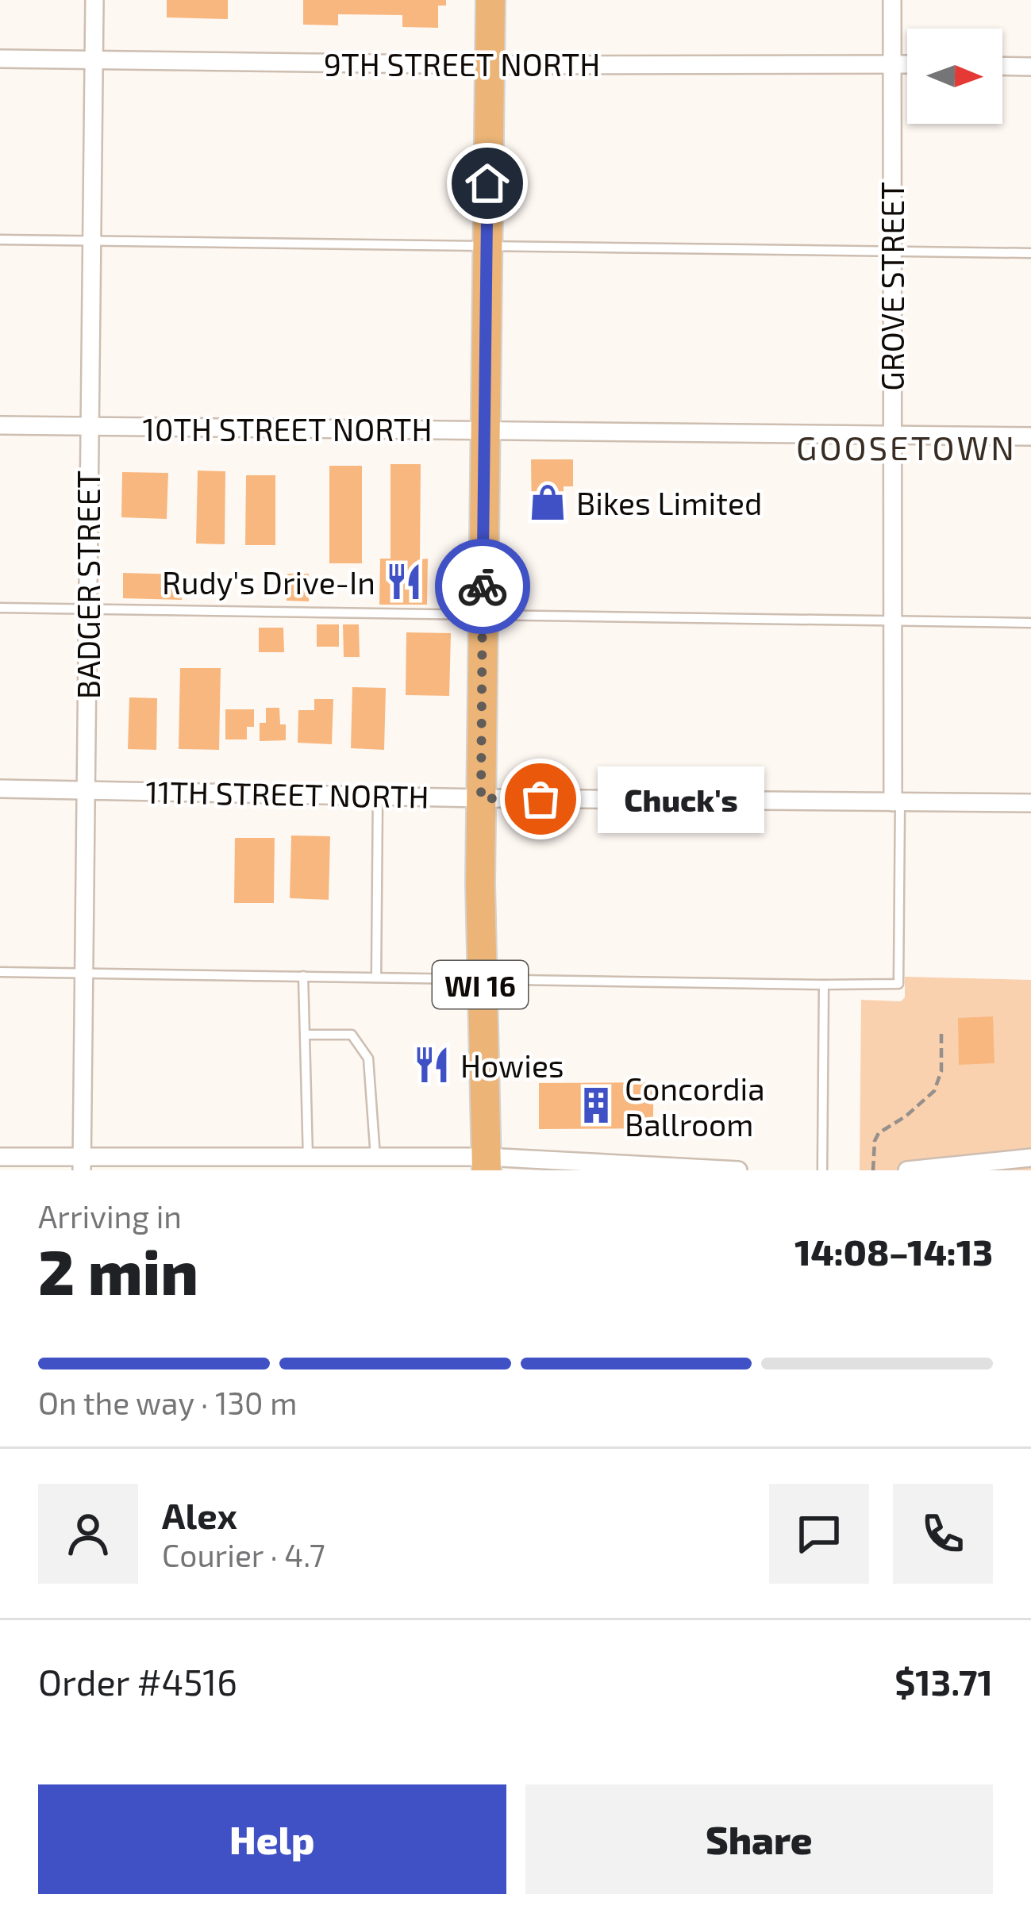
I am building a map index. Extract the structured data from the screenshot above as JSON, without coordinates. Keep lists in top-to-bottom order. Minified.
{"streets":{"main road":["WI 16"],"street":["9TH STREET NORTH","GROVE STREET","10TH STREET NORTH","BADGER STREET","11TH STREET NORTH"]},"crossings":[["9TH STREET NORTH","GROVE STREET"],["9TH STREET NORTH","BADGER STREET"],["9TH STREET NORTH","WI 16"],["GROVE STREET","10TH STREET NORTH"],["GROVE STREET","11TH STREET NORTH"],["10TH STREET NORTH","BADGER STREET"],["10TH STREET NORTH","WI 16"],["BADGER STREET","11TH STREET NORTH"],["11TH STREET NORTH","WI 16"]],"districts":["GOOSETOWN"],"places":{"shop":["Bikes Limited"],"restaurant":["Rudy's Drive-In","Howies"],"other":["Chuck's"],"building":["Concordia Ballroom"]},"north":"right","page":{"bubble":"Chuck's","heading":["2 min","Arriving in","14:08–14:13"],"panel":["Alex","Courier · 4.7","Order #4516","$13.71"],"bar":"On the way · 130 m","buttons":["Help","Share"]}}
